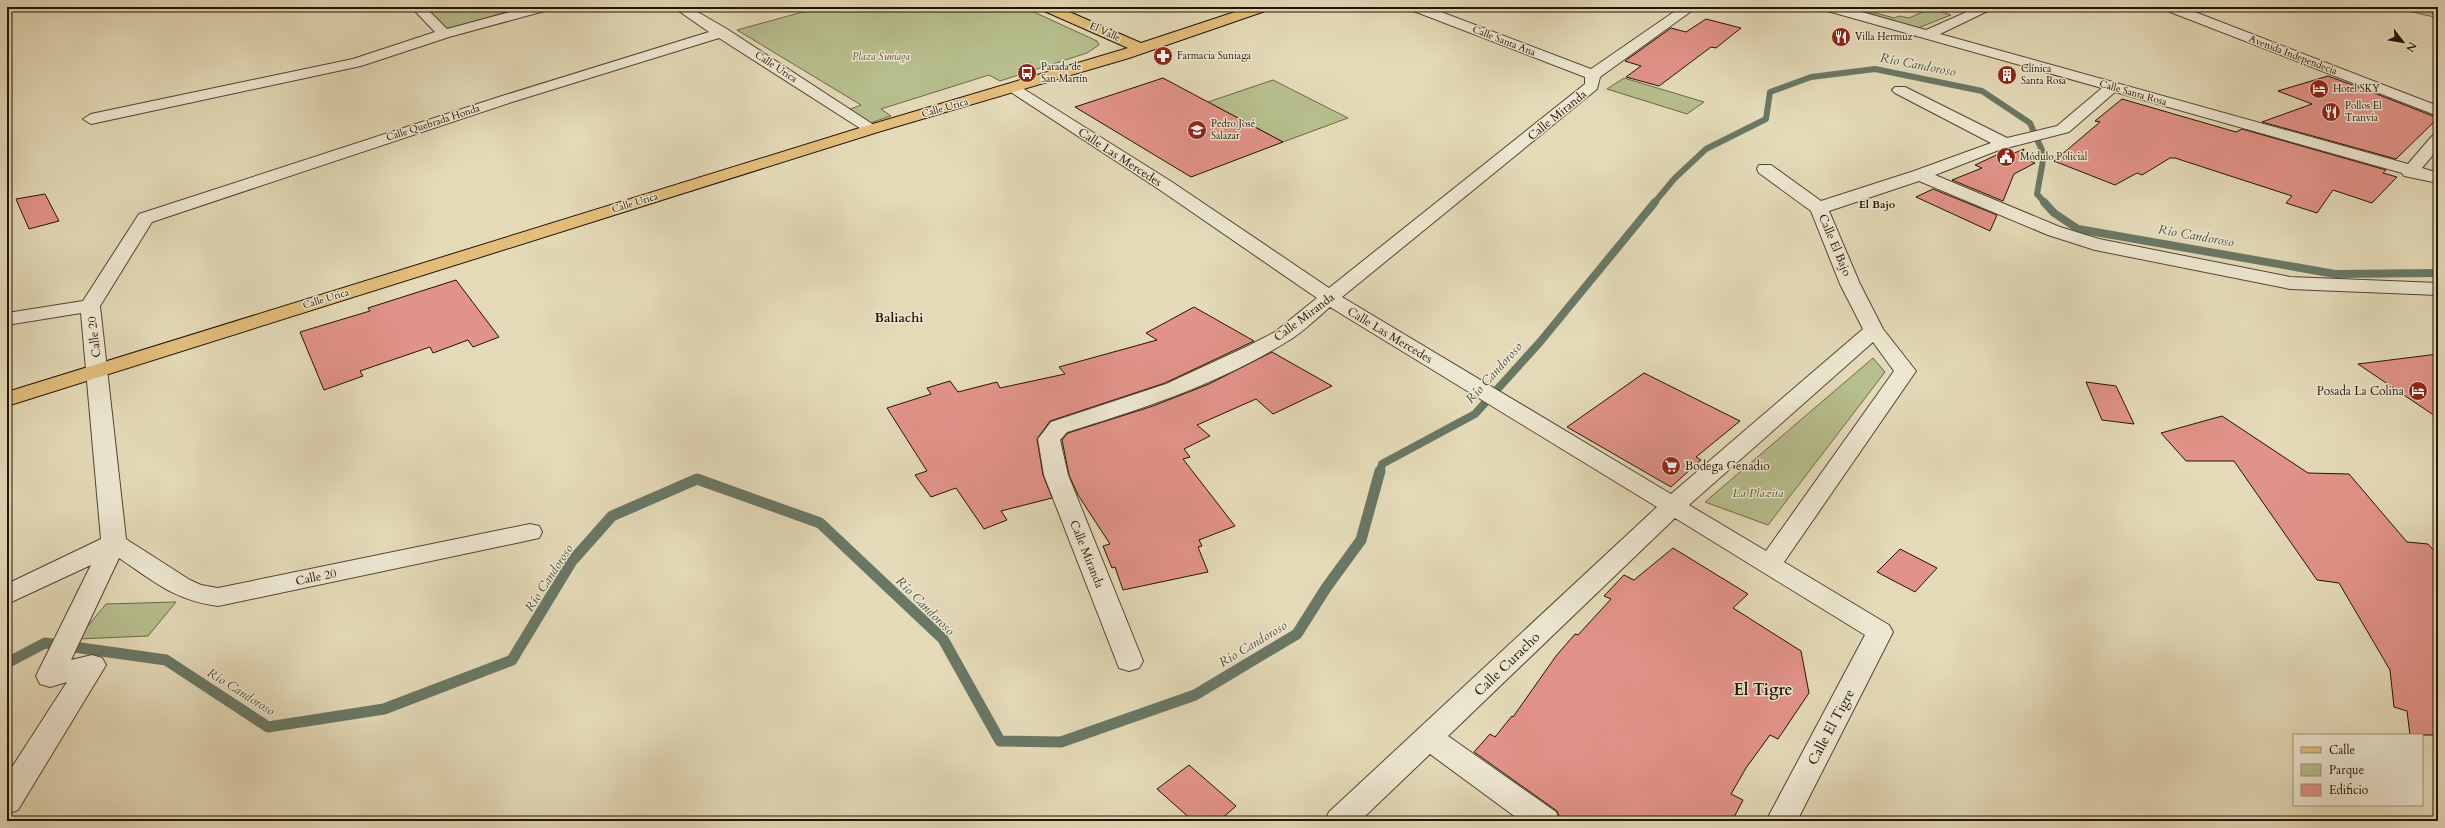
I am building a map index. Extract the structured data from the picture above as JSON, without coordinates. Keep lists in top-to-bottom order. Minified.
{"streets":{"main road":["El Valle","Calle Urica"],"street":["Calle Santa Ana","Avenida Independecia","Calle Úrica","Calle Santa Rosa","Calle Miranda","Calle Quebrada Honda","Calle Las Mercedes","Calle El Bajo","Calle 20","Calle Curacho","Calle El Tigre"]},"crossings":[["El Valle","Calle Urica"],["Calle Santa Ana","Calle Miranda"],["Calle Úrica","Calle Urica"],["Calle Úrica","Calle Quebrada Honda"],["Calle Santa Rosa","Calle El Bajo"],["Calle Urica","Calle Las Mercedes"],["Calle Urica","Calle 20"],["Calle Miranda","Calle Las Mercedes"],["Calle Quebrada Honda","Calle 20"],["Calle Las Mercedes","Calle El Bajo"],["Calle Las Mercedes","Calle Curacho"],["Calle Las Mercedes","Calle El Tigre"]],"districts":["El Bajo","Baliachi","El Tigre"],"water":["Río Candoroso"],"parks":["Plaza Suniaga","La Plazita"],"places":{"restaurant":["Villa Hermuz","Pollos El Tranvía"],"pharmacy":["Farmacia Suniaga"],"bus stop":["Parada de San Martín"],"building":["Clínica Santa Rosa"],"hotel":["Hotel SKY","Posada La Colina"],"school or university":["Pedro José Salazar"],"public building":["Módulo Policial"],"supermarket":["Bodega Genadio"]},"legend":["Calle","Parque","Edificio"],"north":"bottom right"}
